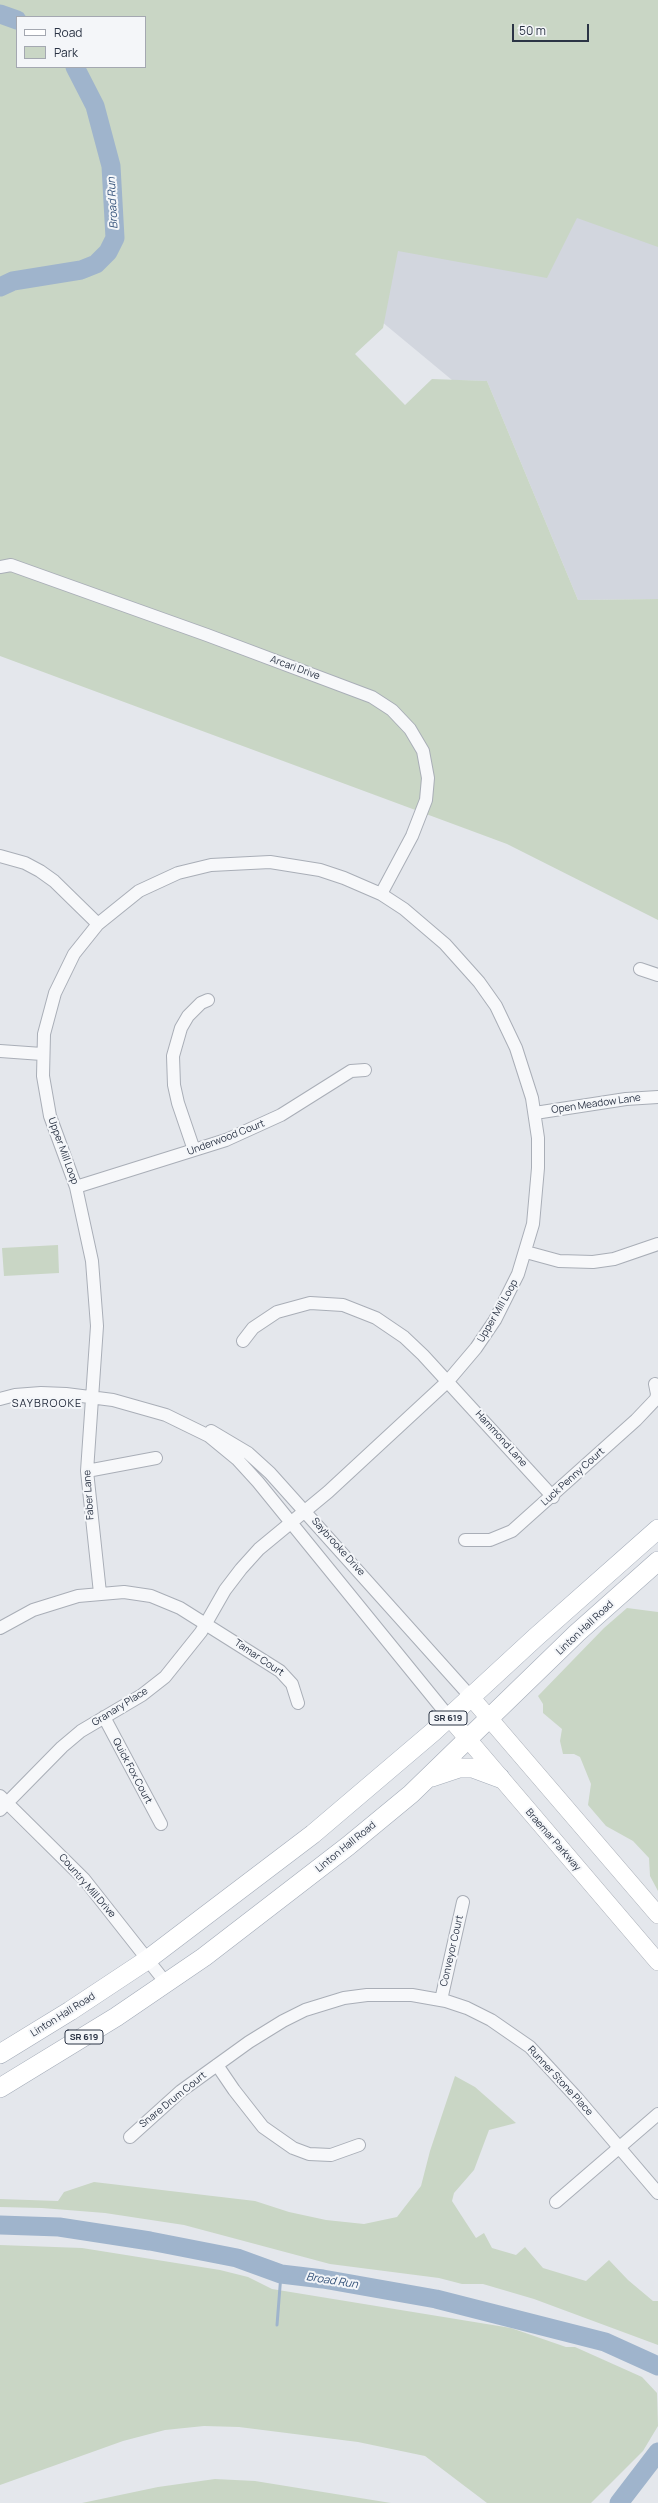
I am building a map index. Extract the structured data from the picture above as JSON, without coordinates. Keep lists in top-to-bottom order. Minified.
{"streets":{"main road":["Linton Hall Road","SR 619"],"street":["Arcari Drive","Open Meadow Lane","Underwood Court","Upper Mill Loop","Hammond Lane","Luck Penny Court","Faber Lane","Saybrooke Drive","Tamar Court","Granary Place","Quick Fox Court","Braemar Parkway","Country Mill Drive","Conveyor Court","Runner Stone Place","Snare Drum Court"]},"crossings":[["Arcari Drive","Upper Mill Loop"],["Open Meadow Lane","Upper Mill Loop"],["Underwood Court","Upper Mill Loop"],["Upper Mill Loop","Hammond Lane"],["Upper Mill Loop","Faber Lane"],["Upper Mill Loop","Saybrooke Drive"],["Upper Mill Loop","Granary Place"],["Hammond Lane","Luck Penny Court"],["Faber Lane","Saybrooke Drive"],["Faber Lane","Tamar Court"],["Saybrooke Drive","Linton Hall Road"],["Saybrooke Drive","Granary Place"],["Saybrooke Drive","Braemar Parkway"],["Linton Hall Road","Braemar Parkway"],["Linton Hall Road","Country Mill Drive"],["Tamar Court","Granary Place"],["Granary Place","Quick Fox Court"],["Granary Place","Country Mill Drive"],["Conveyor Court","Runner Stone Place"],["Runner Stone Place","Snare Drum Court"]],"districts":["SAYBROOKE"],"water":["Broad Run"],"legend":["Road","Park"],"scale_bar":"50 m"}
